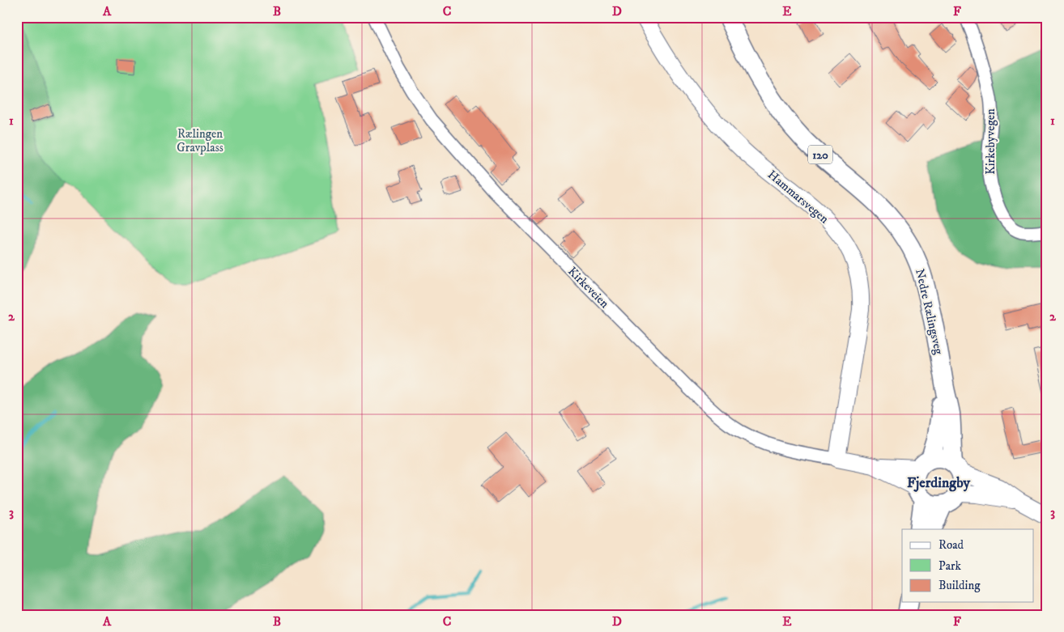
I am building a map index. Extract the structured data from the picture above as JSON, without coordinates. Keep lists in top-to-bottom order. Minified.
{"streets":{"main road":["120","Nedre Rælingsveg"],"street":["Kirkebyvegen","Hammarsvegen","Kirkeveien"]},"crossings":[["120","Kirkeveien"],["120","Nedre Rælingsveg"],["Hammarsvegen","Kirkeveien"],["Kirkeveien","Nedre Rælingsveg"]],"districts":["Fjerdingby"],"parks":["Rælingen Gravplass"],"legend":["Road","Park","Building"],"grid":{"columns":["A","B","C","D","E","F"],"rows":["1","2","3"]}}
